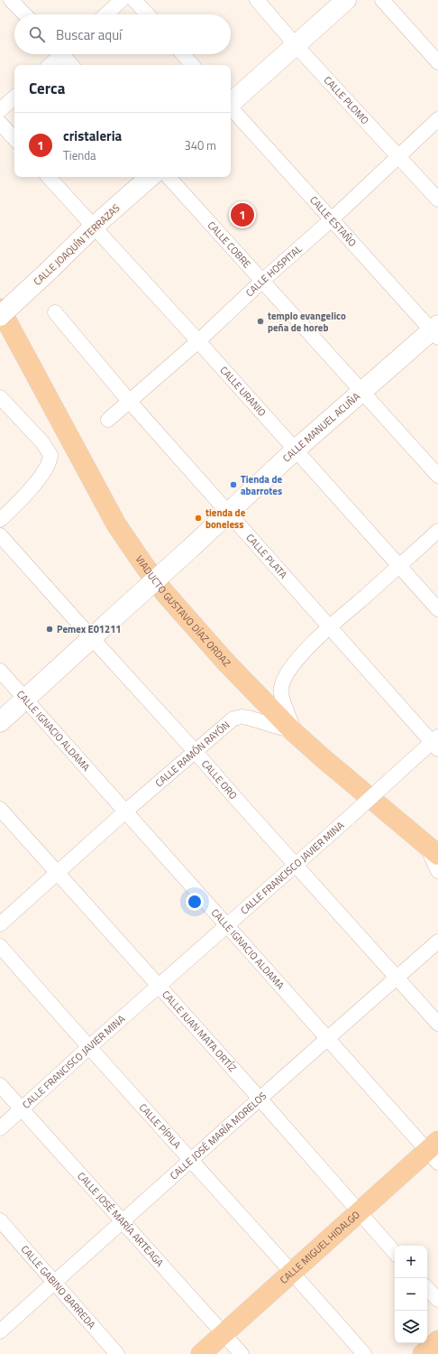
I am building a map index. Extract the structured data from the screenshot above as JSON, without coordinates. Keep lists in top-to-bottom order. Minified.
{"streets":{"main road":["VIADUCTO GUSTAVO DÍAZ ORDAZ","CALLE MIGUEL HIDALGO"],"street":["CALLE PLOMO","CALLE ESTAÑO","CALLE JOAQUÍN TERRAZAS","CALLE COBRE","CALLE HOSPITAL","CALLE URANIO","CALLE MANUEL ACUÑA","CALLE PLATA","CALLE IGNACIO ALDAMA","CALLE RAMÓN RAYÓN","CALLE ORO","CALLE FRANCISCO JAVIER MINA","CALLE JUAN MATA ORTÍZ","CALLE PÍPILA","CALLE JOSÉ MARÍA MORELOS","CALLE JOSÉ MARÍA ARTEAGA","CALLE GABINO BARREDA"]},"crossings":[["CALLE PLOMO","CALLE HOSPITAL"],["CALLE ESTAÑO","CALLE HOSPITAL"],["CALLE ESTAÑO","CALLE MANUEL ACUÑA"],["CALLE JOAQUÍN TERRAZAS","CALLE URANIO"],["CALLE COBRE","CALLE HOSPITAL"],["CALLE COBRE","CALLE MANUEL ACUÑA"],["CALLE HOSPITAL","CALLE URANIO"],["CALLE HOSPITAL","CALLE PLATA"],["CALLE URANIO","CALLE MANUEL ACUÑA"],["CALLE MANUEL ACUÑA","CALLE PLATA"],["CALLE MANUEL ACUÑA","CALLE IGNACIO ALDAMA"],["CALLE MANUEL ACUÑA","CALLE ORO"],["CALLE PLATA","CALLE FRANCISCO JAVIER MINA"],["VIADUCTO GUSTAVO DÍAZ ORDAZ","CALLE RAMÓN RAYÓN"],["CALLE IGNACIO ALDAMA","CALLE RAMÓN RAYÓN"],["CALLE IGNACIO ALDAMA","CALLE FRANCISCO JAVIER MINA"],["CALLE IGNACIO ALDAMA","CALLE JOSÉ MARÍA MORELOS"],["CALLE IGNACIO ALDAMA","CALLE MIGUEL HIDALGO"],["CALLE RAMÓN RAYÓN","CALLE ORO"],["CALLE RAMÓN RAYÓN","CALLE JUAN MATA ORTÍZ"],["CALLE ORO","CALLE FRANCISCO JAVIER MINA"],["CALLE ORO","CALLE JOSÉ MARÍA MORELOS"],["CALLE FRANCISCO JAVIER MINA","CALLE JUAN MATA ORTÍZ"],["CALLE FRANCISCO JAVIER MINA","CALLE PÍPILA"],["CALLE FRANCISCO JAVIER MINA","CALLE JOSÉ MARÍA ARTEAGA"],["CALLE JUAN MATA ORTÍZ","CALLE JOSÉ MARÍA MORELOS"],["CALLE JUAN MATA ORTÍZ","CALLE MIGUEL HIDALGO"],["CALLE PÍPILA","CALLE JOSÉ MARÍA MORELOS"],["CALLE PÍPILA","CALLE MIGUEL HIDALGO"],["CALLE JOSÉ MARÍA MORELOS","CALLE JOSÉ MARÍA ARTEAGA"],["CALLE JOSÉ MARÍA MORELOS","CALLE GABINO BARREDA"],["CALLE JOSÉ MARÍA ARTEAGA","CALLE MIGUEL HIDALGO"]],"places":["templo evangelico peña de horeb","Tienda de abarrotes","tienda de boneless","Pemex E01211"],"page":{"search":"Buscar aquí","heading":"Cerca","list":[{"mark":"1","name":"cristaleria","note":"Tienda","value":"340 m"}],"pins":"1","map_buttons":["+","−"]}}
